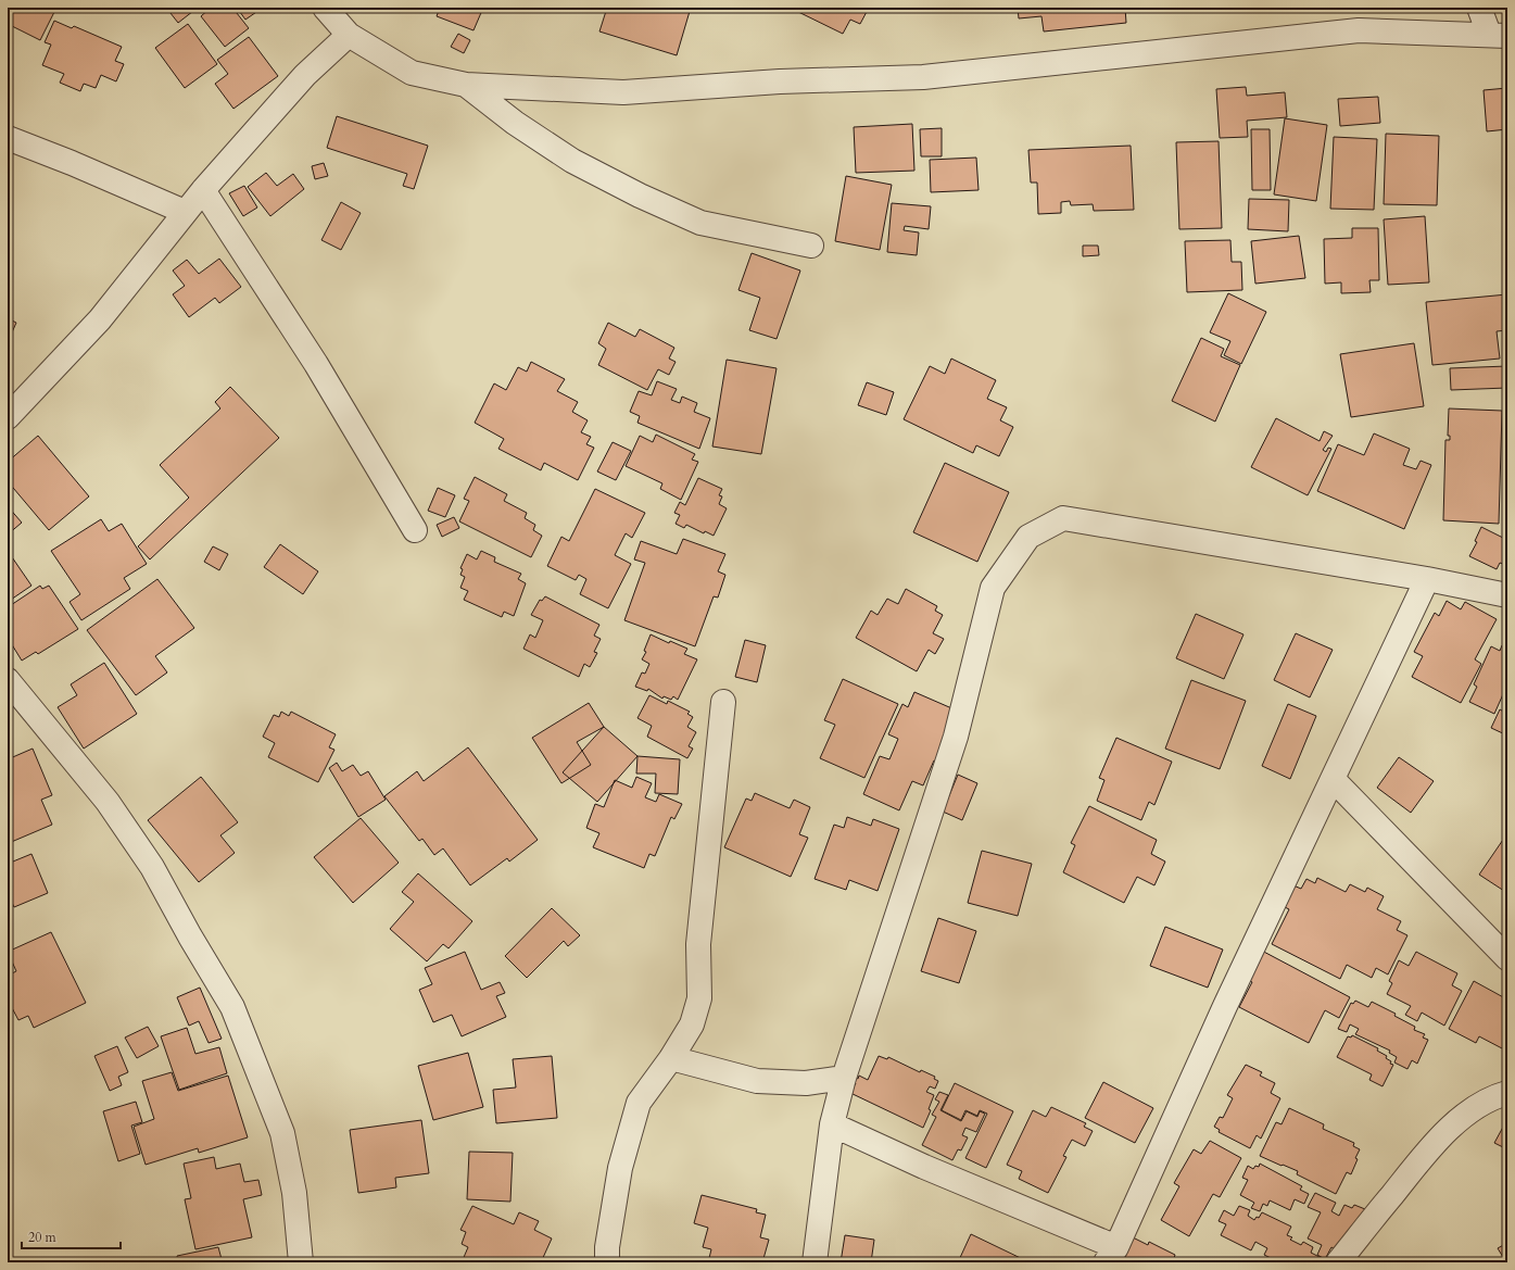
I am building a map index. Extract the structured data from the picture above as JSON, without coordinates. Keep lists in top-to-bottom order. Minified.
{"scale_bar":"20 m"}
